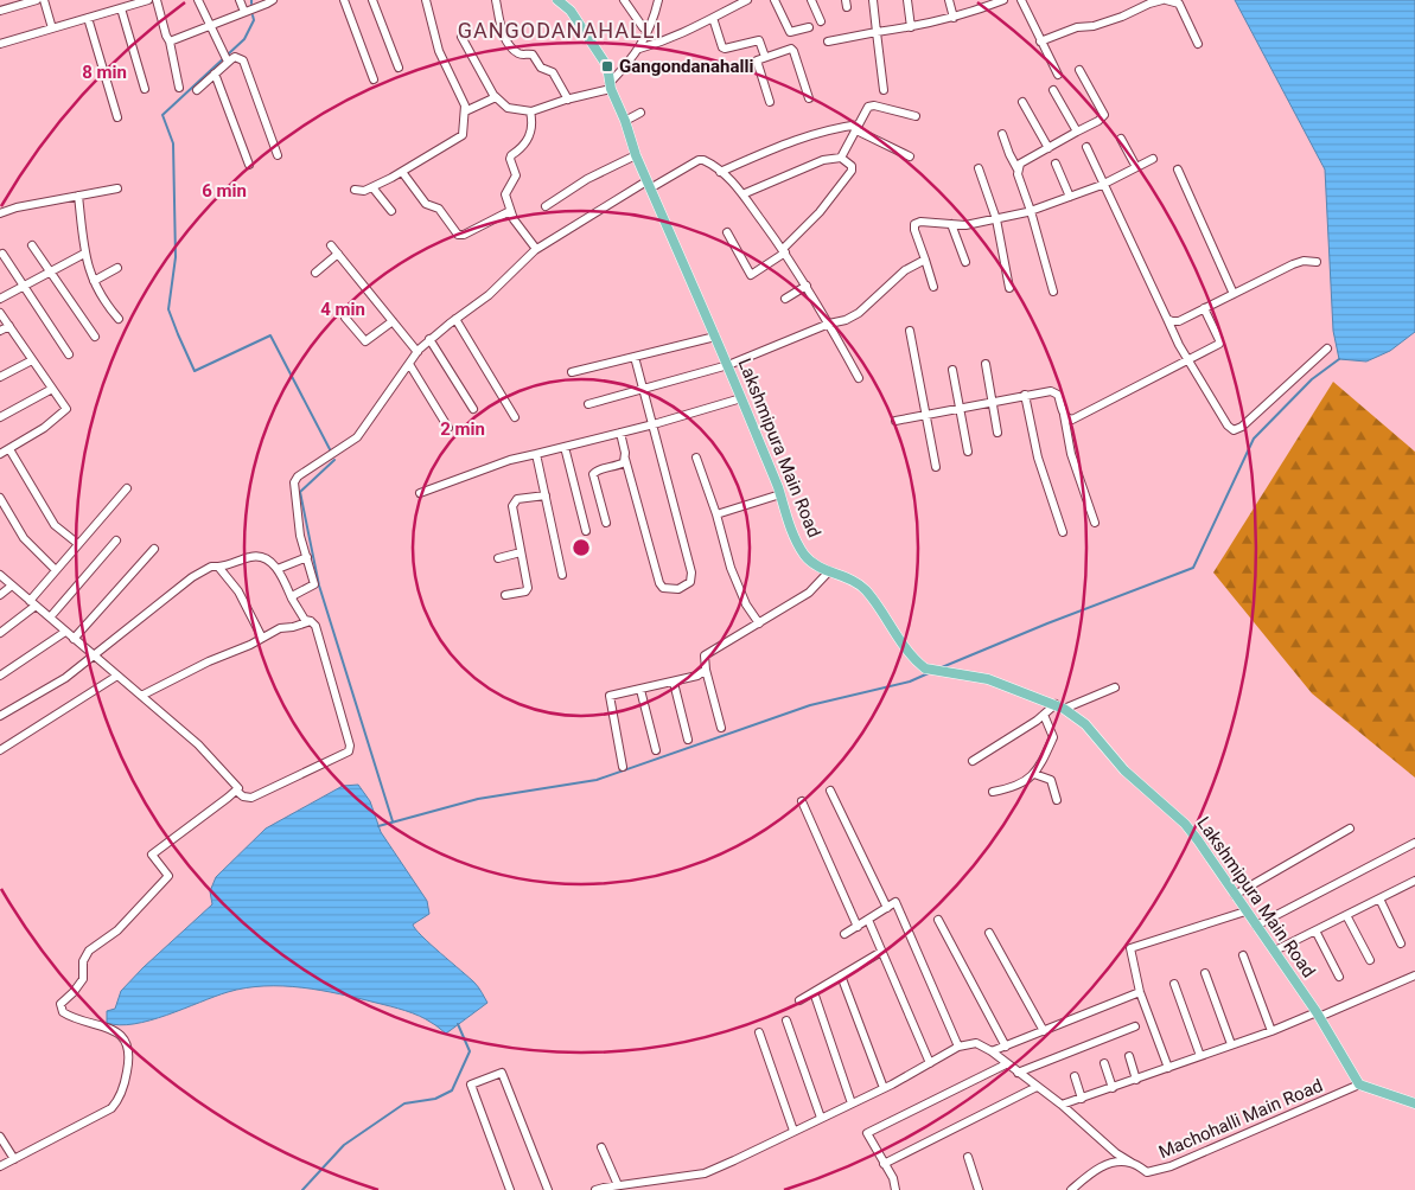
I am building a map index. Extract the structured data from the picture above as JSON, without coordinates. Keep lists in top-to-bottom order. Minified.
{"streets":{"main road":["Lakshmipura Main Road"],"street":["Machohalli Main Road"]},"crossings":[["Lakshmipura Main Road","Machohalli Main Road"]],"districts":["GANGODANAHALLI"],"places":{"transit":["Gangondanahalli"]},"rings":["8 min","6 min","4 min","2 min"]}
